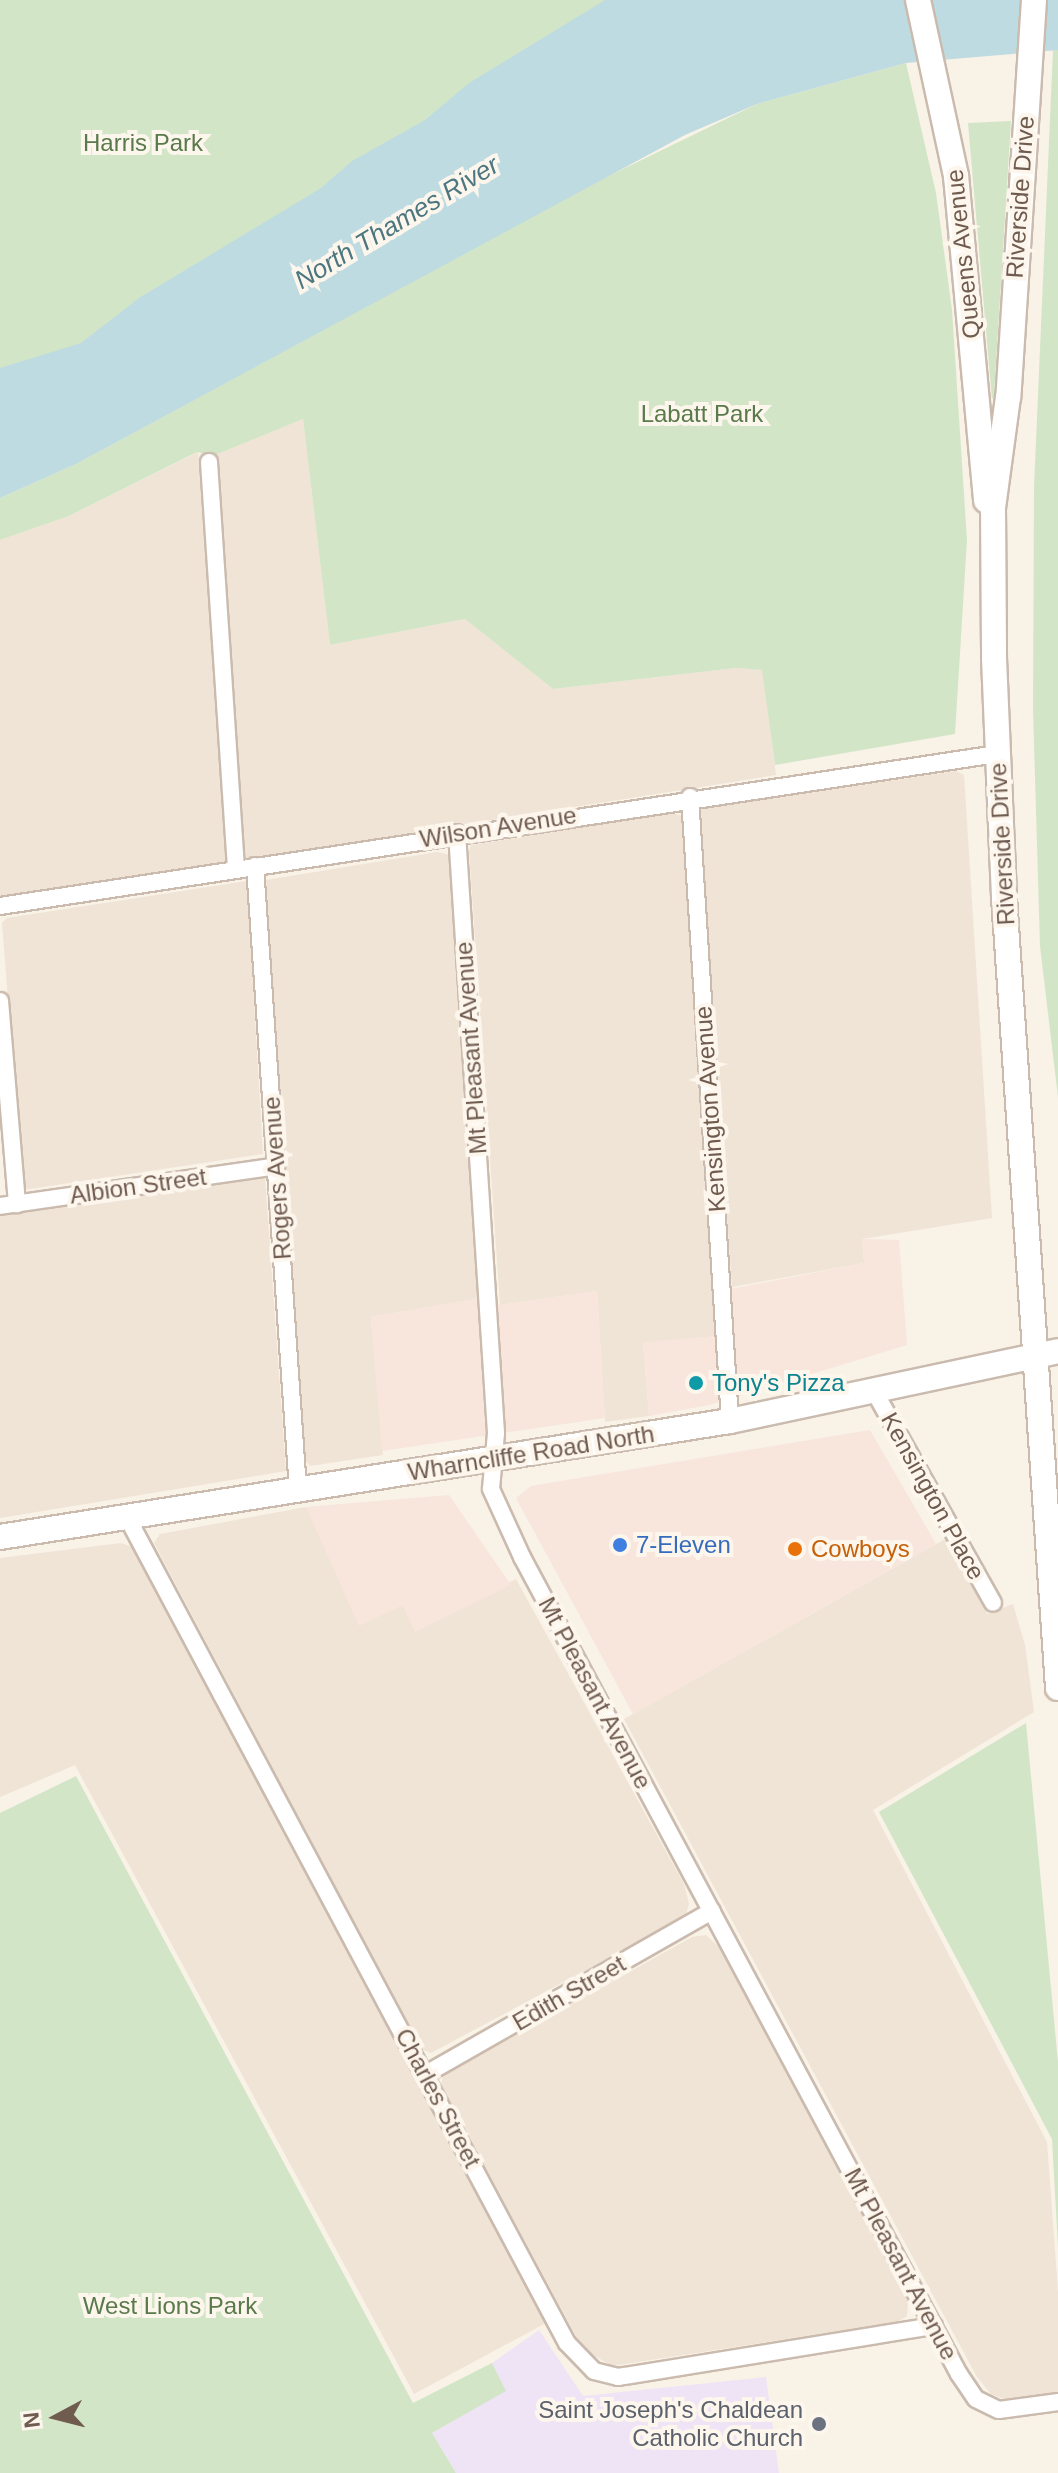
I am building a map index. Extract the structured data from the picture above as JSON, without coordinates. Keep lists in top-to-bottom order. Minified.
{"streets":{"main road":["Riverside Drive","Queens Avenue","Wharncliffe Road North"],"street":["Wilson Avenue","Mt Pleasant Avenue","Kensington Avenue","Rogers Avenue","Albion Street","Kensington Place","Edith Street","Charles Street"]},"crossings":[["Riverside Drive","Queens Avenue"],["Riverside Drive","Wilson Avenue"],["Riverside Drive","Wharncliffe Road North"],["Wilson Avenue","Mt Pleasant Avenue"],["Wilson Avenue","Kensington Avenue"],["Wilson Avenue","Rogers Avenue"],["Mt Pleasant Avenue","Wharncliffe Road North"],["Mt Pleasant Avenue","Edith Street"],["Mt Pleasant Avenue","Charles Street"],["Kensington Avenue","Wharncliffe Road North"],["Rogers Avenue","Albion Street"],["Rogers Avenue","Wharncliffe Road North"],["Wharncliffe Road North","Kensington Place"],["Wharncliffe Road North","Charles Street"],["Edith Street","Charles Street"]],"water":["North Thames River"],"parks":["Harris Park","Labatt Park","West Lions Park"],"places":["Tony's Pizza","7-Eleven","Cowboys","Saint Joseph's Chaldean Catholic Church"],"north":"left"}
